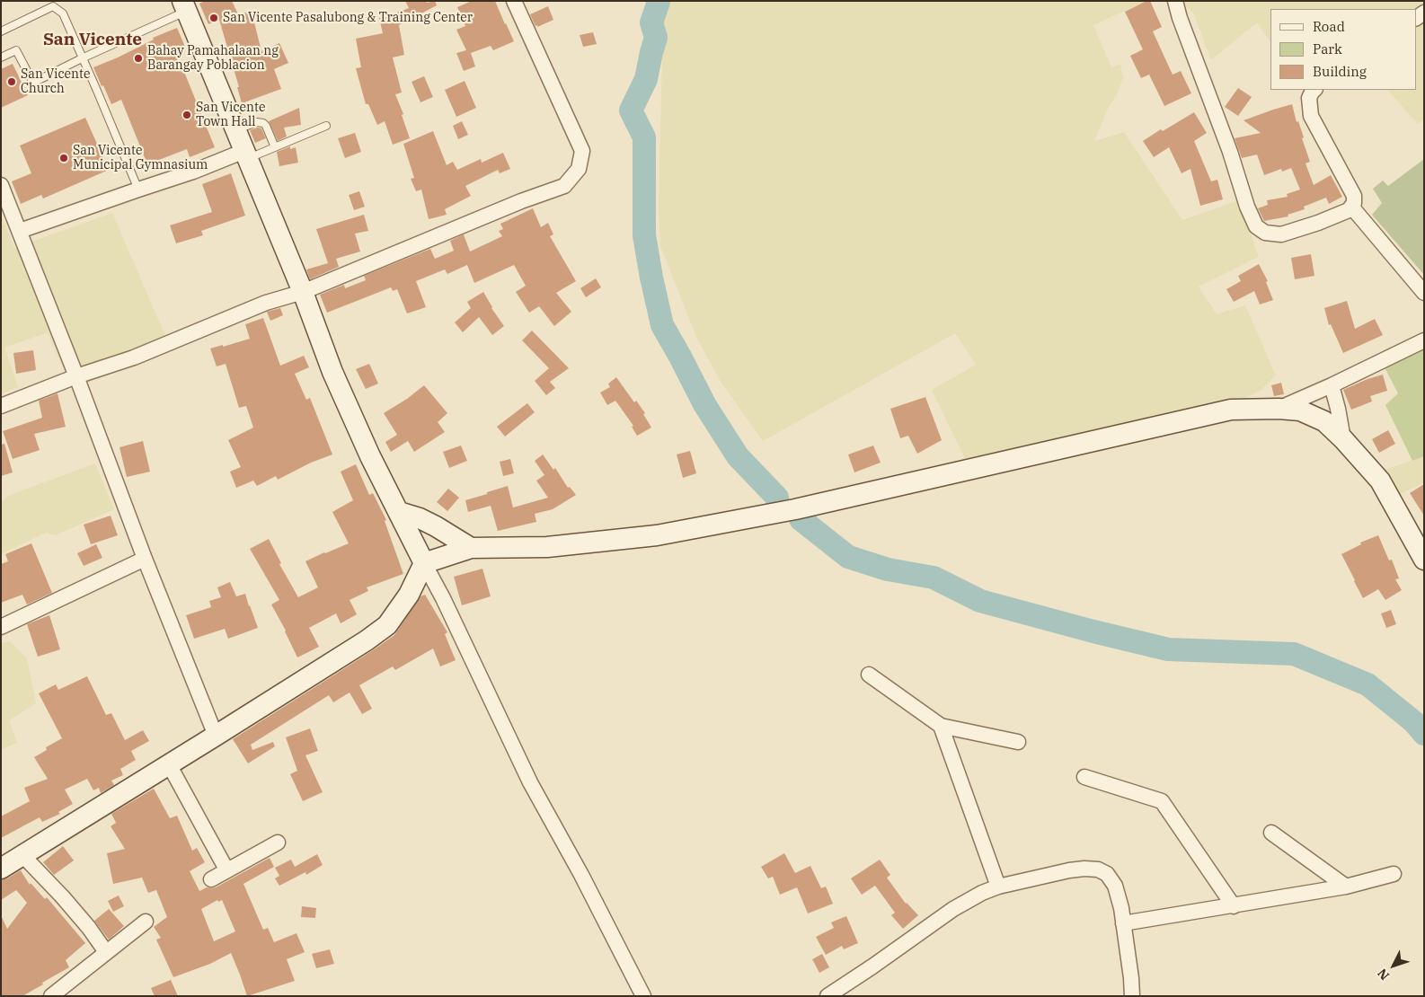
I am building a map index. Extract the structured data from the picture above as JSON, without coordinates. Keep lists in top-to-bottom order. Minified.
{"districts":["San Vicente"],"places":["San Vicente Pasalubong & Training Center","Bahay Pamahalaan ng Barangay Poblacion","San Vicente Church","San Vicente Town Hall","San Vicente Municipal Gymnasium"],"legend":["Road","Park","Building"],"north":"bottom left"}
